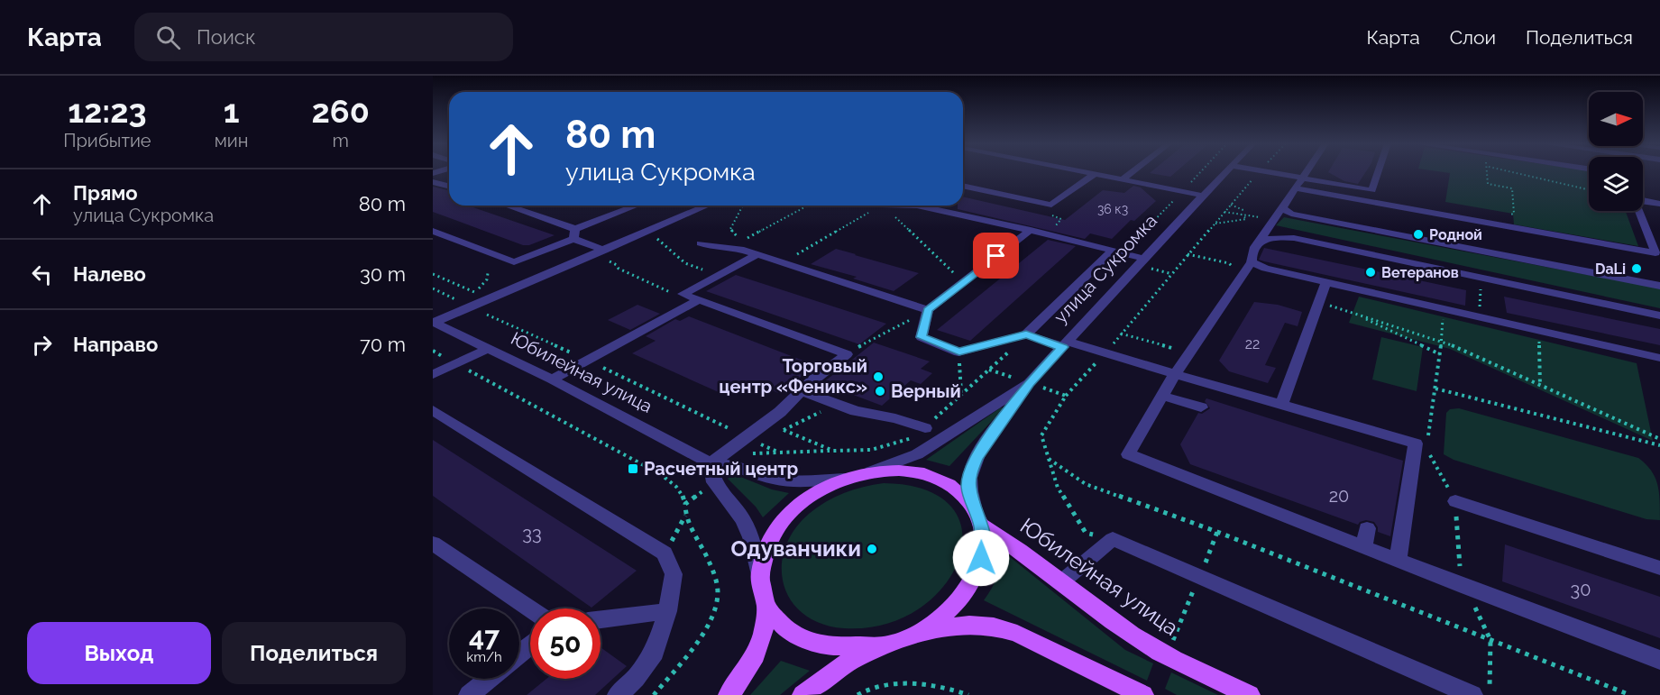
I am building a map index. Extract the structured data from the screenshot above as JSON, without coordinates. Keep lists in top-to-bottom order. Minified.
{"streets":{"main road":["Юбилейная улица"],"street":["улица Сукромка"]},"crossings":[["улица Сукромка","Юбилейная улица"]],"places":{"other":["Родной","DaLi","Ветеранов","Торговый центр «Феникс»","Верный","Одуванчики"],"transit":["Расчетный центр"]},"house_numbers":["36 к3","22","20","33","30"],"north":"right","page":{"header":"Карта","search":"Поиск","nav":["Карта","Слои","Поделиться"],"eta":["12:23","Прибытие","1","мин","260","m"],"turn":["80 m","улица Сукромка"],"list":[{"name":"Прямо","note":"улица Сукромка","value":"80 m"},{"name":"Налево","value":"30 m"},{"name":"Направо","value":"70 m"}],"speed":"47 km/h","limit":"50","buttons":["Выход","Поделиться"]}}
